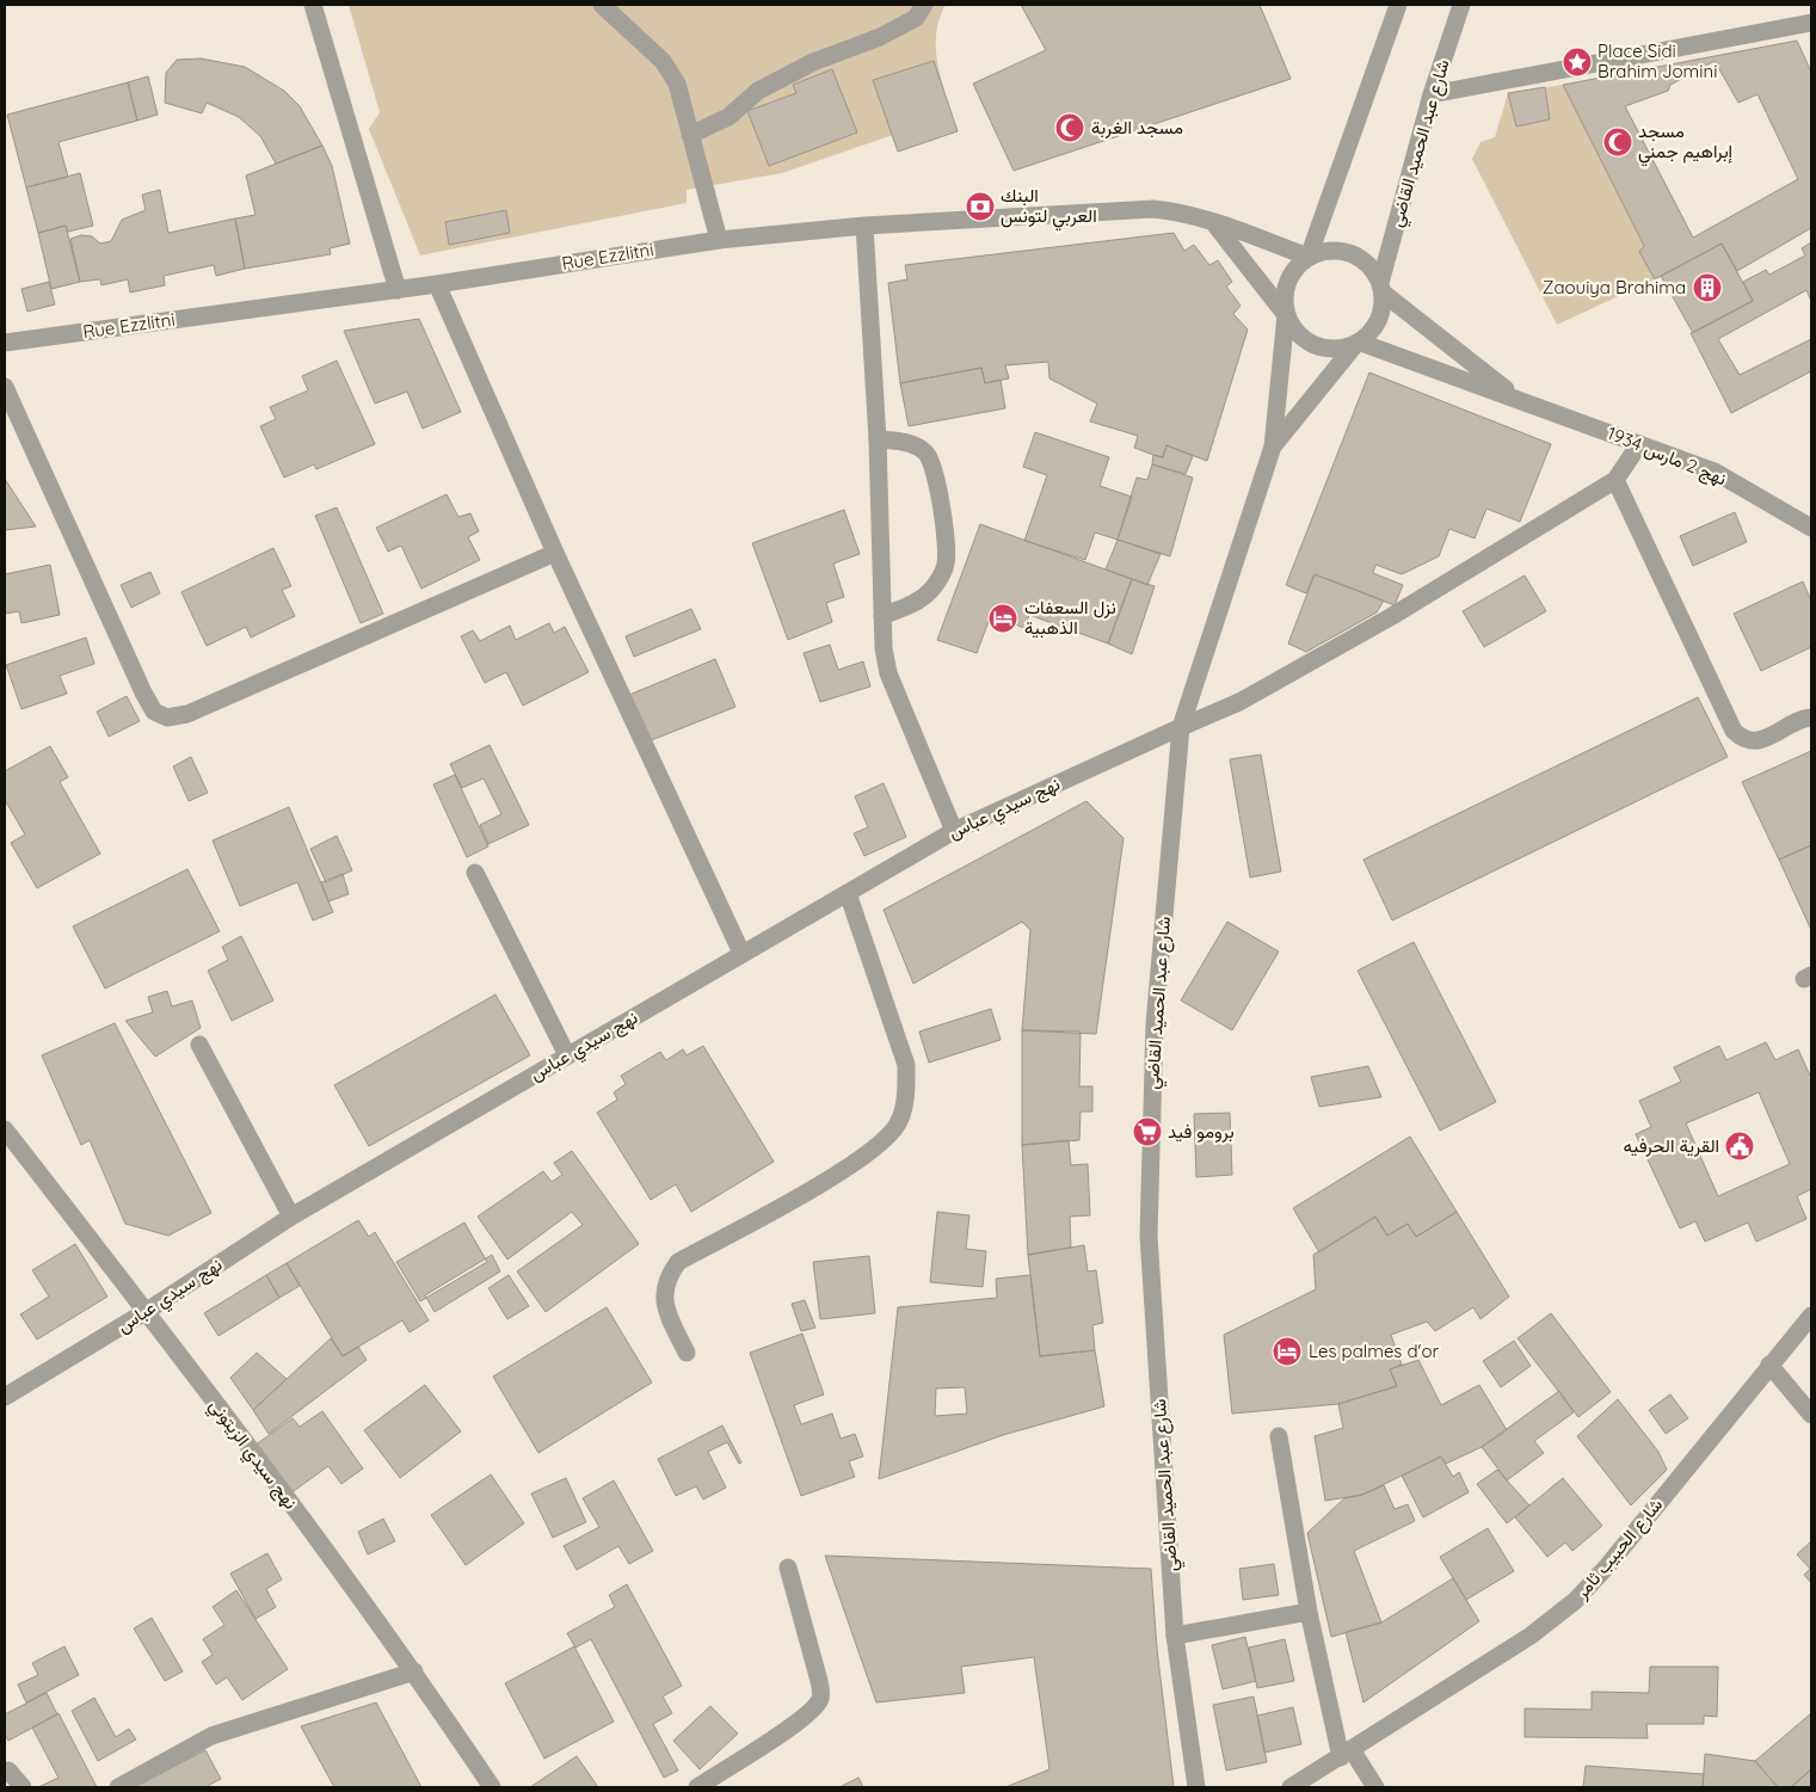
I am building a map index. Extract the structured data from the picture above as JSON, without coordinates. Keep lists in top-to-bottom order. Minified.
{"streets":{"street":["شارع عبد الحميد القاضي","Rue Ezzlitni","نهج 2 مارس 1934","نهج سيدي عباس","نهج سيدي الزيتوني","شارع الحبيب ثامر"]},"crossings":[["شارع عبد الحميد القاضي","Rue Ezzlitni"],["شارع عبد الحميد القاضي","نهج 2 مارس 1934"],["شارع عبد الحميد القاضي","نهج سيدي عباس"],["Rue Ezzlitni","نهج 2 مارس 1934"],["نهج سيدي عباس","نهج سيدي الزيتوني"]],"places":{"place":["Place Sidi Brahim Jomini"],"mosque":["مسجد الغربة","مسجد إبراهيم جمني"],"bank":["البنك العربي لتونس"],"building":["Zaouiya Brahima"],"hotel":["نزل السعفات الذهبية","Les palmes d'or"],"supermarket":["برومو فيد"],"public building":["القرية الحرفيه"]}}
